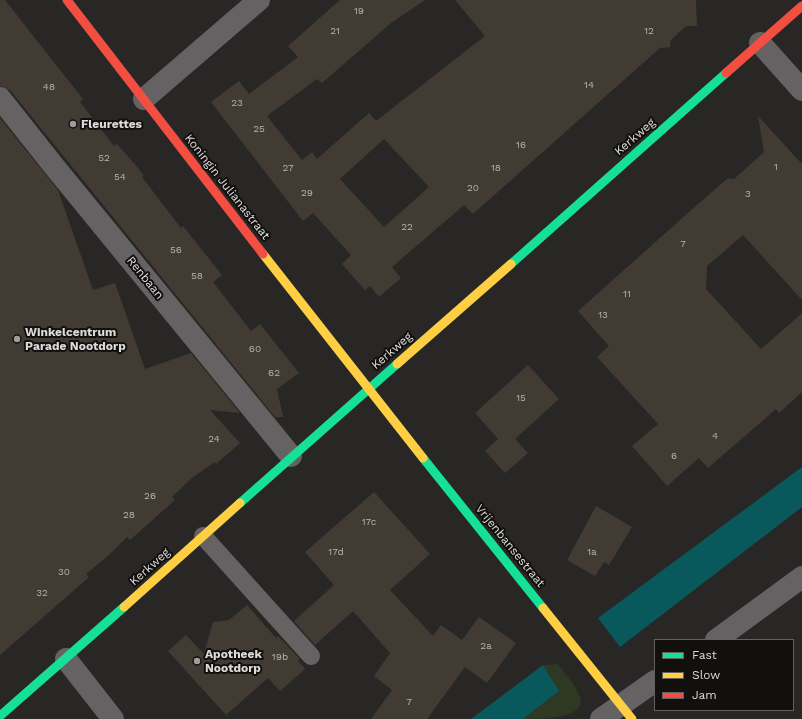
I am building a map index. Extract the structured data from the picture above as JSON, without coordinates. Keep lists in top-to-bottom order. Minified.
{"streets":{"street":["Kerkweg","Koningin Julianastraat","Renbaan","Vrijenbansestraat"]},"crossings":[["Kerkweg","Koningin Julianastraat"],["Kerkweg","Renbaan"],["Kerkweg","Vrijenbansestraat"],["Koningin Julianastraat","Vrijenbansestraat"]],"places":["Fleurettes","Winkelcentrum Parade Nootdorp","Apotheek Nootdorp"],"house_numbers":["19","21","12","14","48","23","25","16","52","1","27","18","54","20","29","3","22","7","56","58","11","13","60","62","15","4","24","6","26","28","17c","17d","1a","30","32","2a","19b","7"],"legend":["Fast","Slow","Jam"]}
